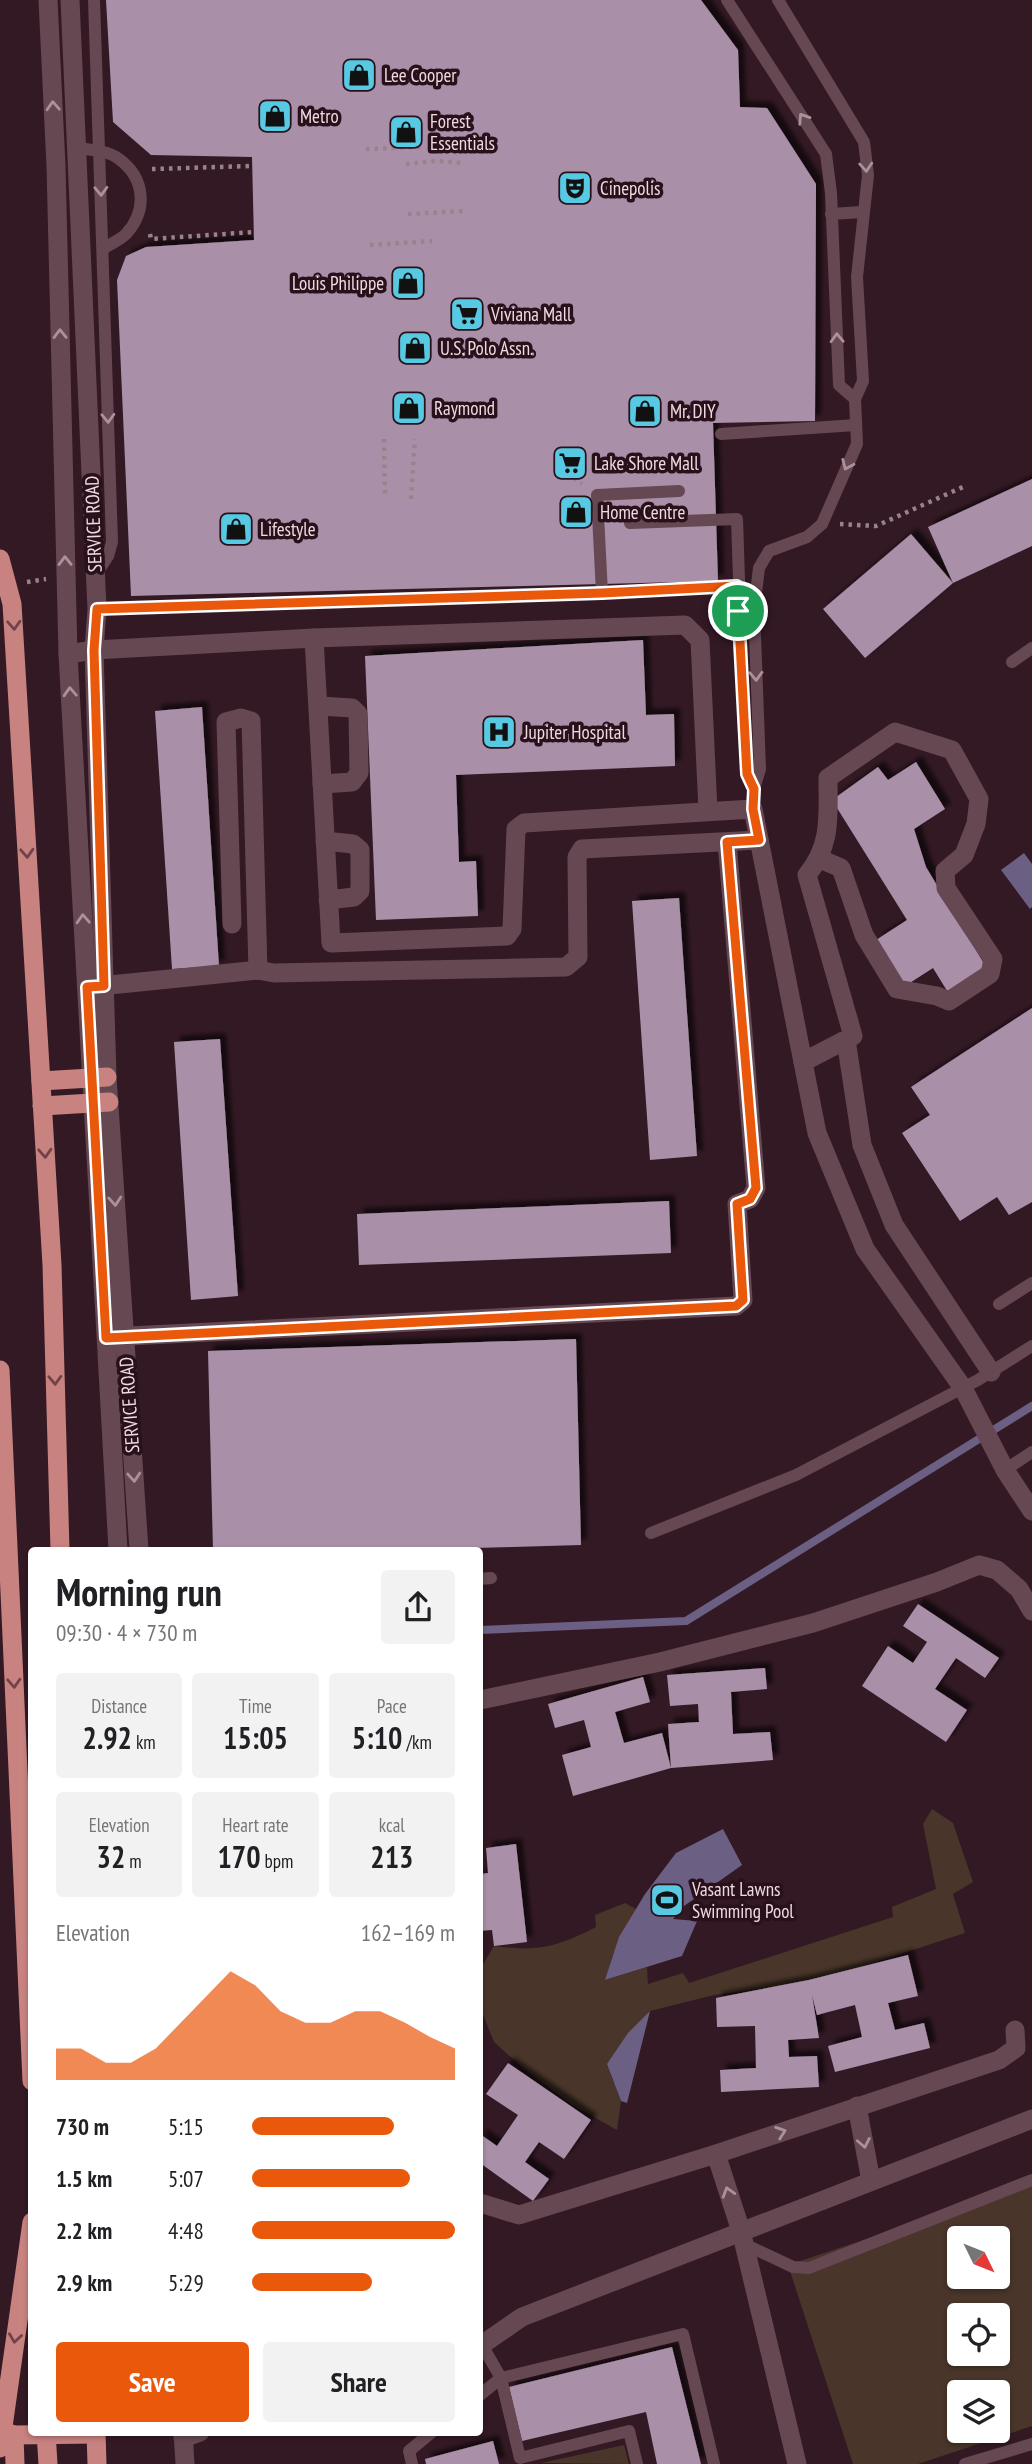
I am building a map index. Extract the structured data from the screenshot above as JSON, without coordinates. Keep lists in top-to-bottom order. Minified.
{"streets":{"street":["SERVICE ROAD"]},"places":{"shop":["Lee Cooper","Metro","Forest Essentials","Louis Philippe","U.S. Polo Assn.","Raymond","Mr. DIY","Home Centre","Lifestyle"],"theatre":["Cinepolis"],"supermarket":["Viviana Mall","Lake Shore Mall"],"hospital":["Jupiter Hospital"],"sports":["Vasant Lawns Swimming Pool"]},"north":"bottom right","page":{"heading":["Morning run","09:30 · 4 × 730 m"],"stats":[["Distance","2.92 km"],["Time","15:05"],["Pace","5:10 /km"],["Elevation","32 m"],["Heart rate","170 bpm"],["kcal","213"]],"chart":["Elevation","162–169 m"],"list":[{"name":"730 m","note":"5:15"},{"name":"1.5 km","note":"5:07"},{"name":"2.2 km","note":"4:48"},{"name":"2.9 km","note":"5:29"}],"buttons":["Save","Share"]}}
